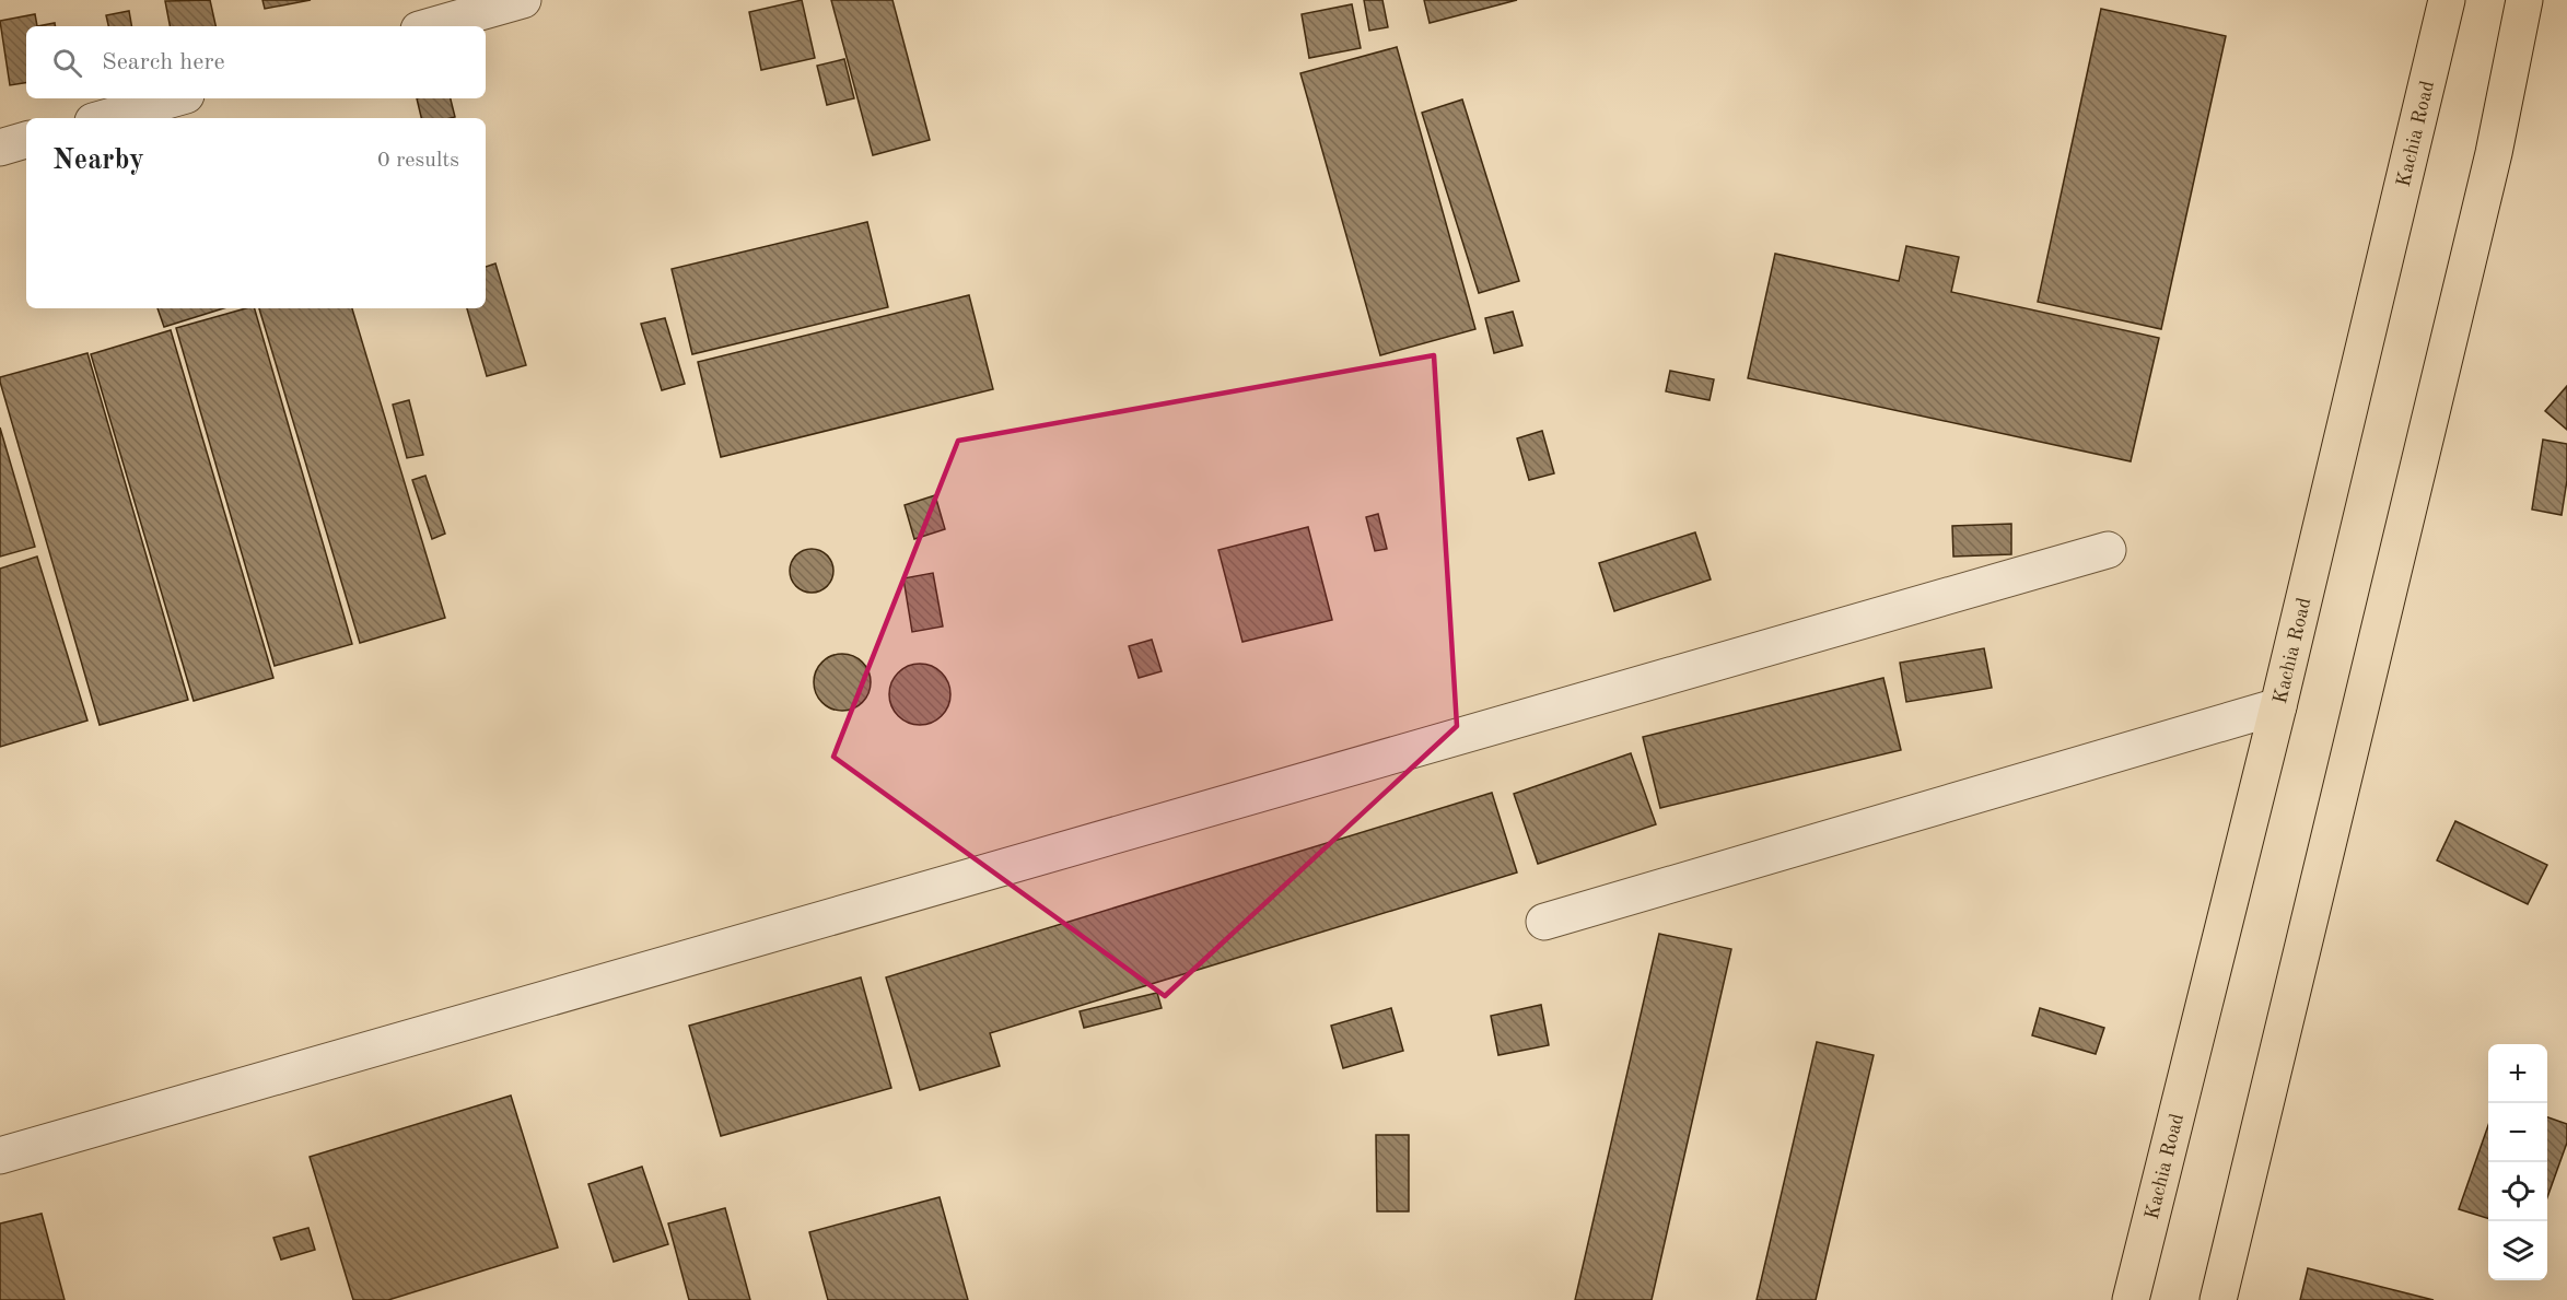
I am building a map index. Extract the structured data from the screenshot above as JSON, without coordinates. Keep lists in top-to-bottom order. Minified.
{"streets":{"main road":["Kachia Road"]},"page":{"search":"Search here","heading":["Nearby","0 results"],"map_buttons":["+","−"]}}
